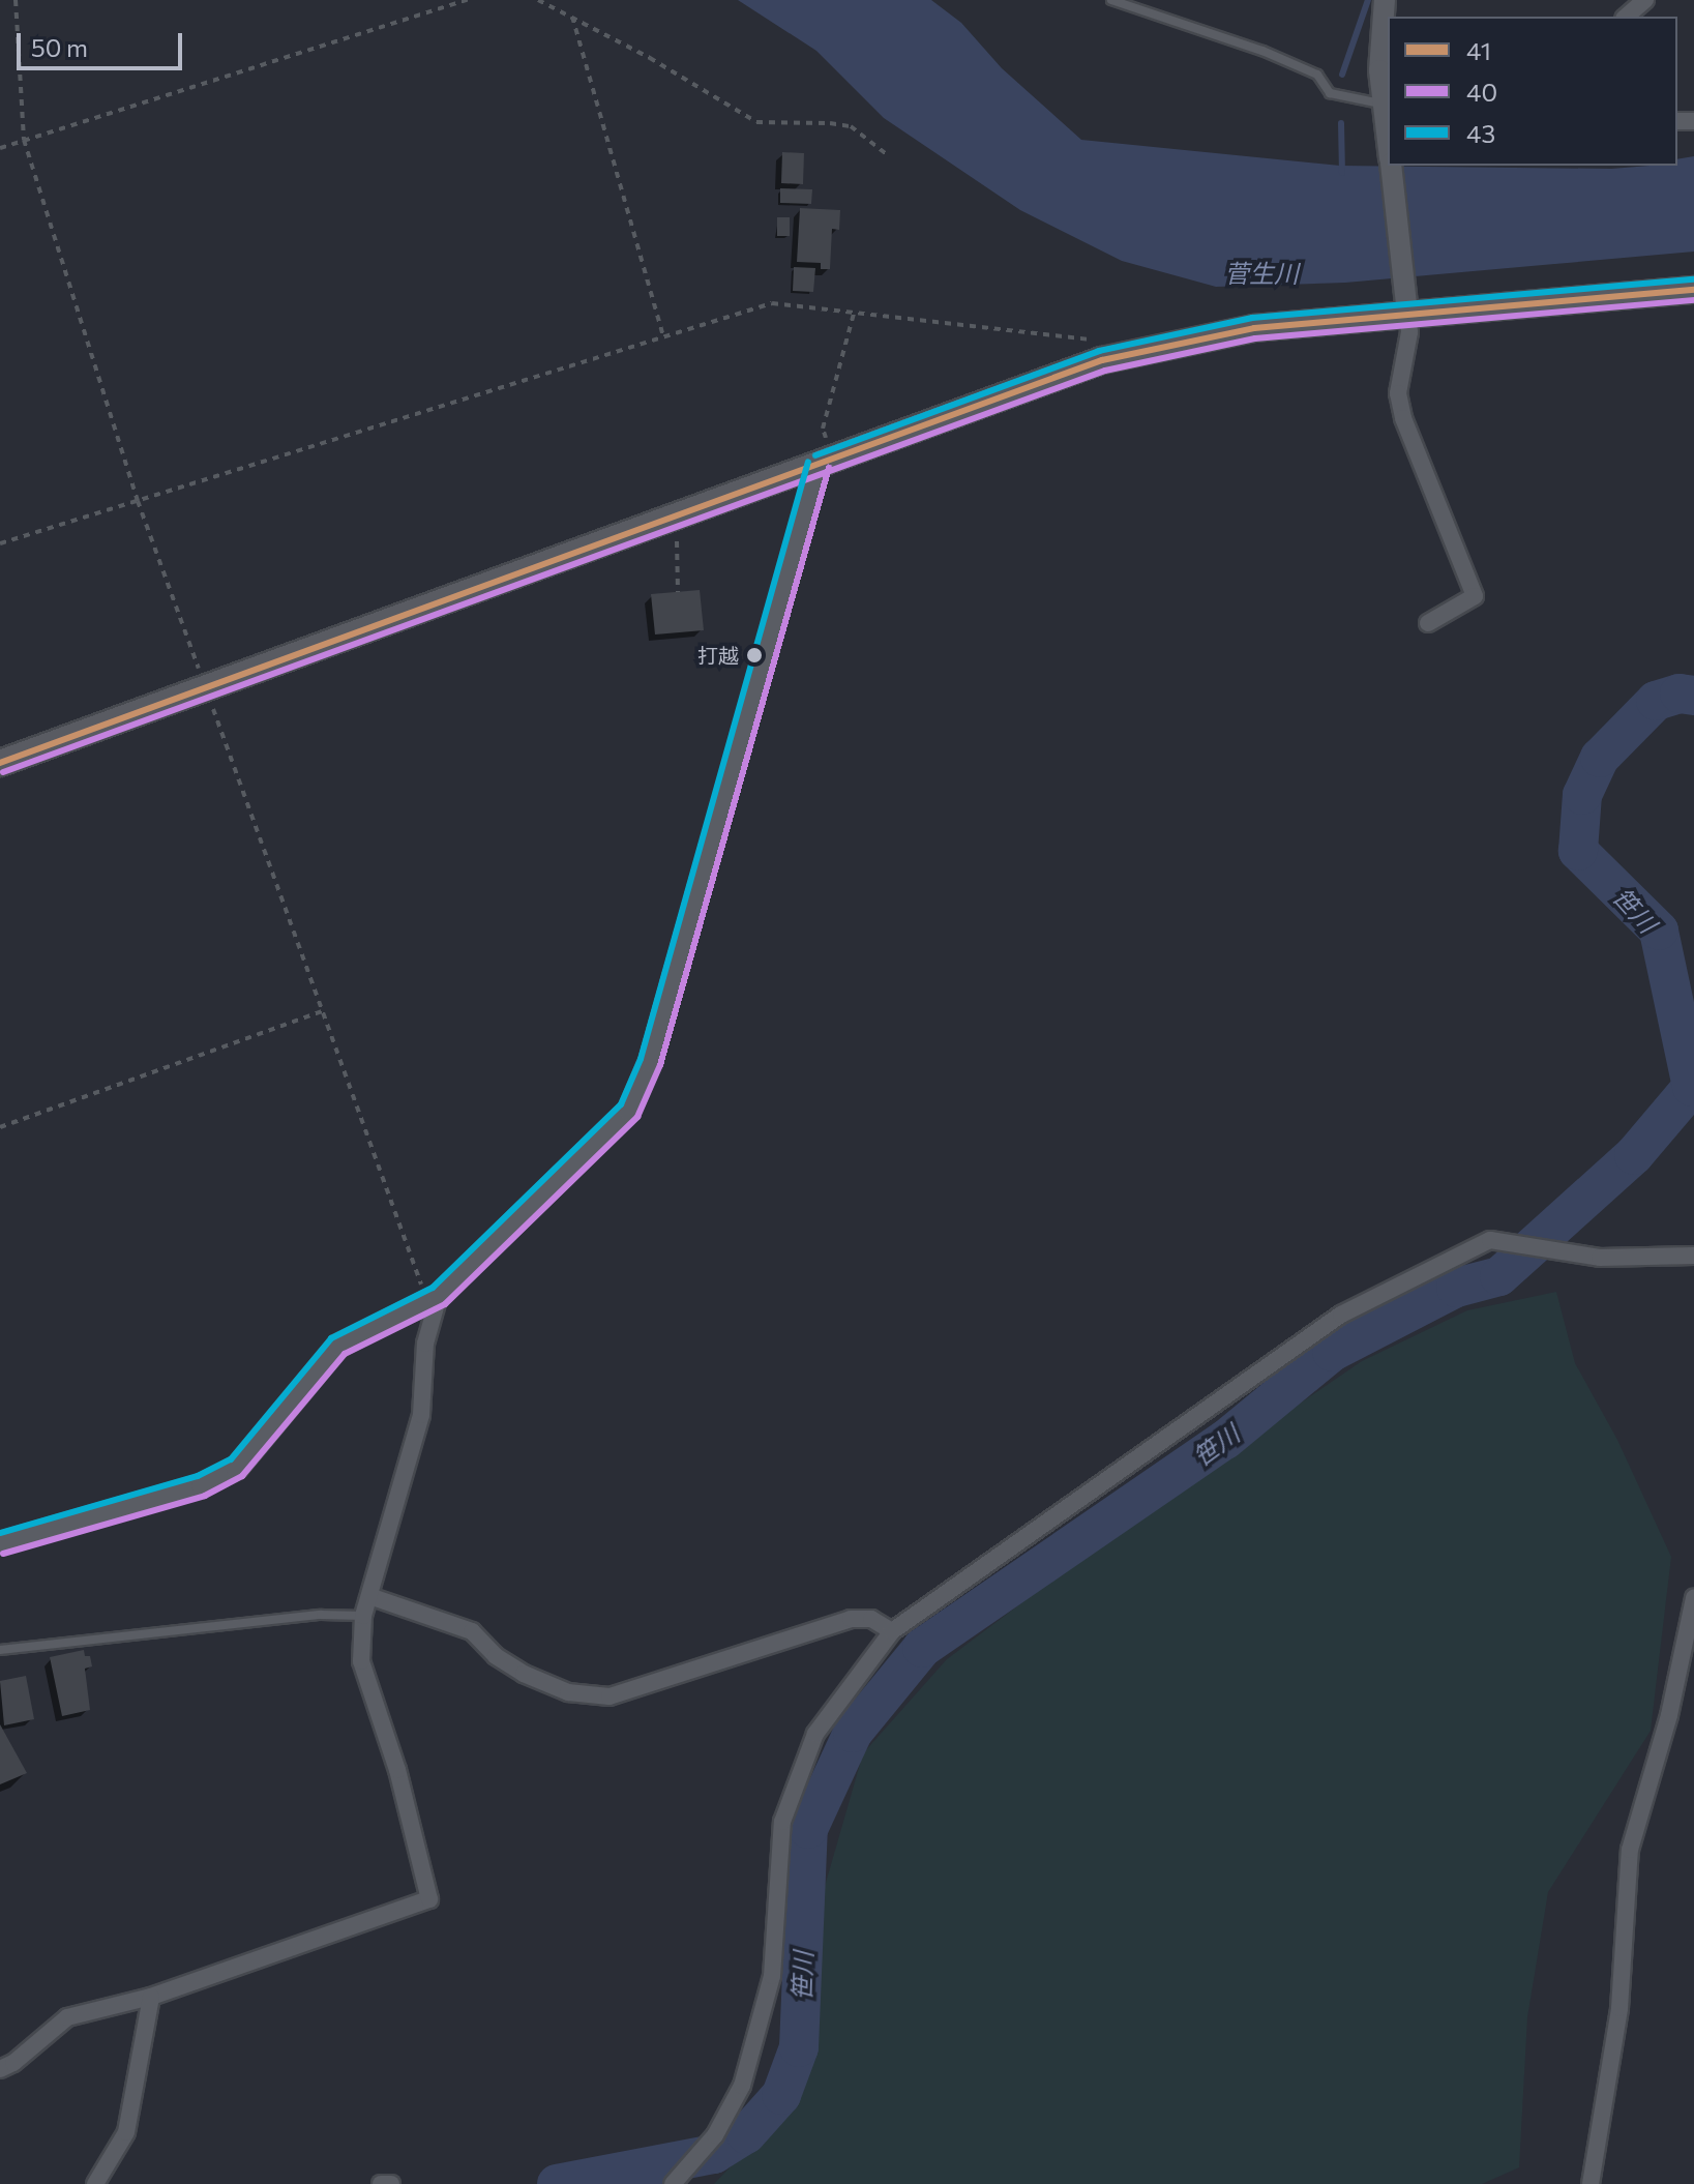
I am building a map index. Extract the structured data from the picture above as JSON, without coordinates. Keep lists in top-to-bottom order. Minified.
{"water":["菅生川","笹川"],"places":["打越"],"lines":["transit line 43","transit line 41","transit line 40"],"legend":["41","40","43"],"scale_bar":"50 m"}
